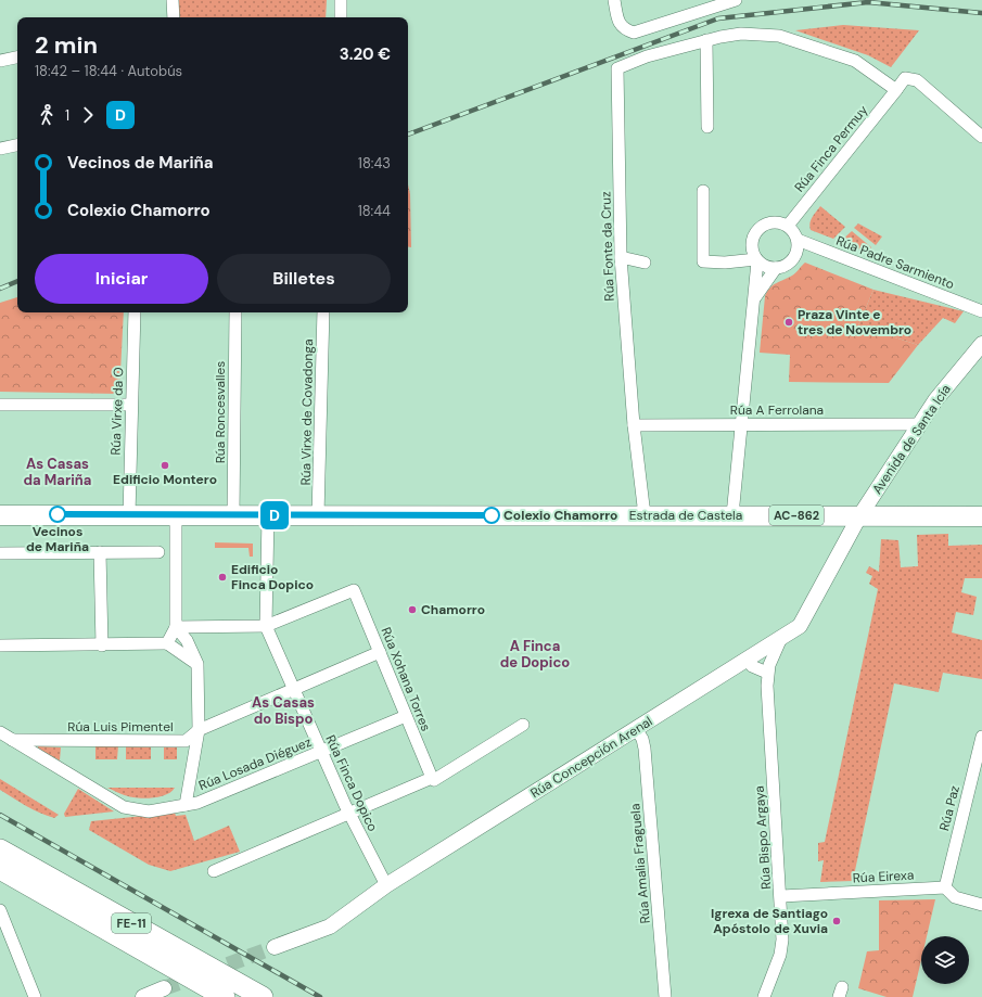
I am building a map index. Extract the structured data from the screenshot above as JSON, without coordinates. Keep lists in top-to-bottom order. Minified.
{"streets":{"highway":["FE-11"],"main road":["Estrada de Castela","AC-862"],"street":["Rúa Finca Permuy","Rúa Fonte da Cruz","Rúa Padre Sarmiento","Rúa A Ferrolana","Rúa Virxe da O","Rúa Roncesvalles","Rúa Virxe de Covadonga","Avenida de Santa Icía","Rúa Xohana Torres","Rúa Luis Pimentel","Rúa Concepción Arenal","Rúa Losada Diéguez","Rúa Finca Dopico","Rúa Paz","Rúa Bispo Argaya","Rúa Amalia Fraguela","Rúa Eirexa"]},"crossings":[["Rúa Finca Permuy","Rúa Padre Sarmiento"],["Rúa Fonte da Cruz","Rúa A Ferrolana"],["Rúa Fonte da Cruz","Estrada de Castela"],["Rúa A Ferrolana","Avenida de Santa Icía"],["Rúa Virxe da O","Estrada de Castela"],["Rúa Roncesvalles","Estrada de Castela"],["Rúa Virxe de Covadonga","Estrada de Castela"],["Avenida de Santa Icía","Estrada de Castela"],["Avenida de Santa Icía","Rúa Concepción Arenal"],["Estrada de Castela","Rúa Concepción Arenal"],["Estrada de Castela","Rúa Finca Dopico"],["Rúa Xohana Torres","Rúa Luis Pimentel"],["Rúa Xohana Torres","Rúa Losada Diéguez"],["Rúa Xohana Torres","Rúa Finca Dopico"],["Rúa Luis Pimentel","Rúa Losada Diéguez"],["Rúa Luis Pimentel","Rúa Finca Dopico"],["Rúa Concepción Arenal","Rúa Finca Dopico"],["Rúa Concepción Arenal","Rúa Bispo Argaya"],["Rúa Concepción Arenal","Rúa Amalia Fraguela"],["Rúa Losada Diéguez","Rúa Finca Dopico"],["Rúa Paz","Rúa Eirexa"],["Rúa Bispo Argaya","Rúa Eirexa"]],"districts":["As Casas da Mariña","A Finca de Dopico","As Casas do Bispo"],"places":["Praza Vinte e tres de Novembro","Edificio Montero","Vecinos de Mariña","Colexio Chamorro","Edificio Finca Dopico","Chamorro","Igrexa de Santiago Apóstolo de Xuvia"],"lines":["bus line D"],"page":{"on_map":"D","heading":["2 min","18:42 – 18:44 · Autobús","3.20 €"],"legs":["1","D"],"list":[{"name":"Vecinos de Mariña","value":"18:43"},{"name":"Colexio Chamorro","value":"18:44"}],"buttons":["Iniciar","Billetes"]}}
